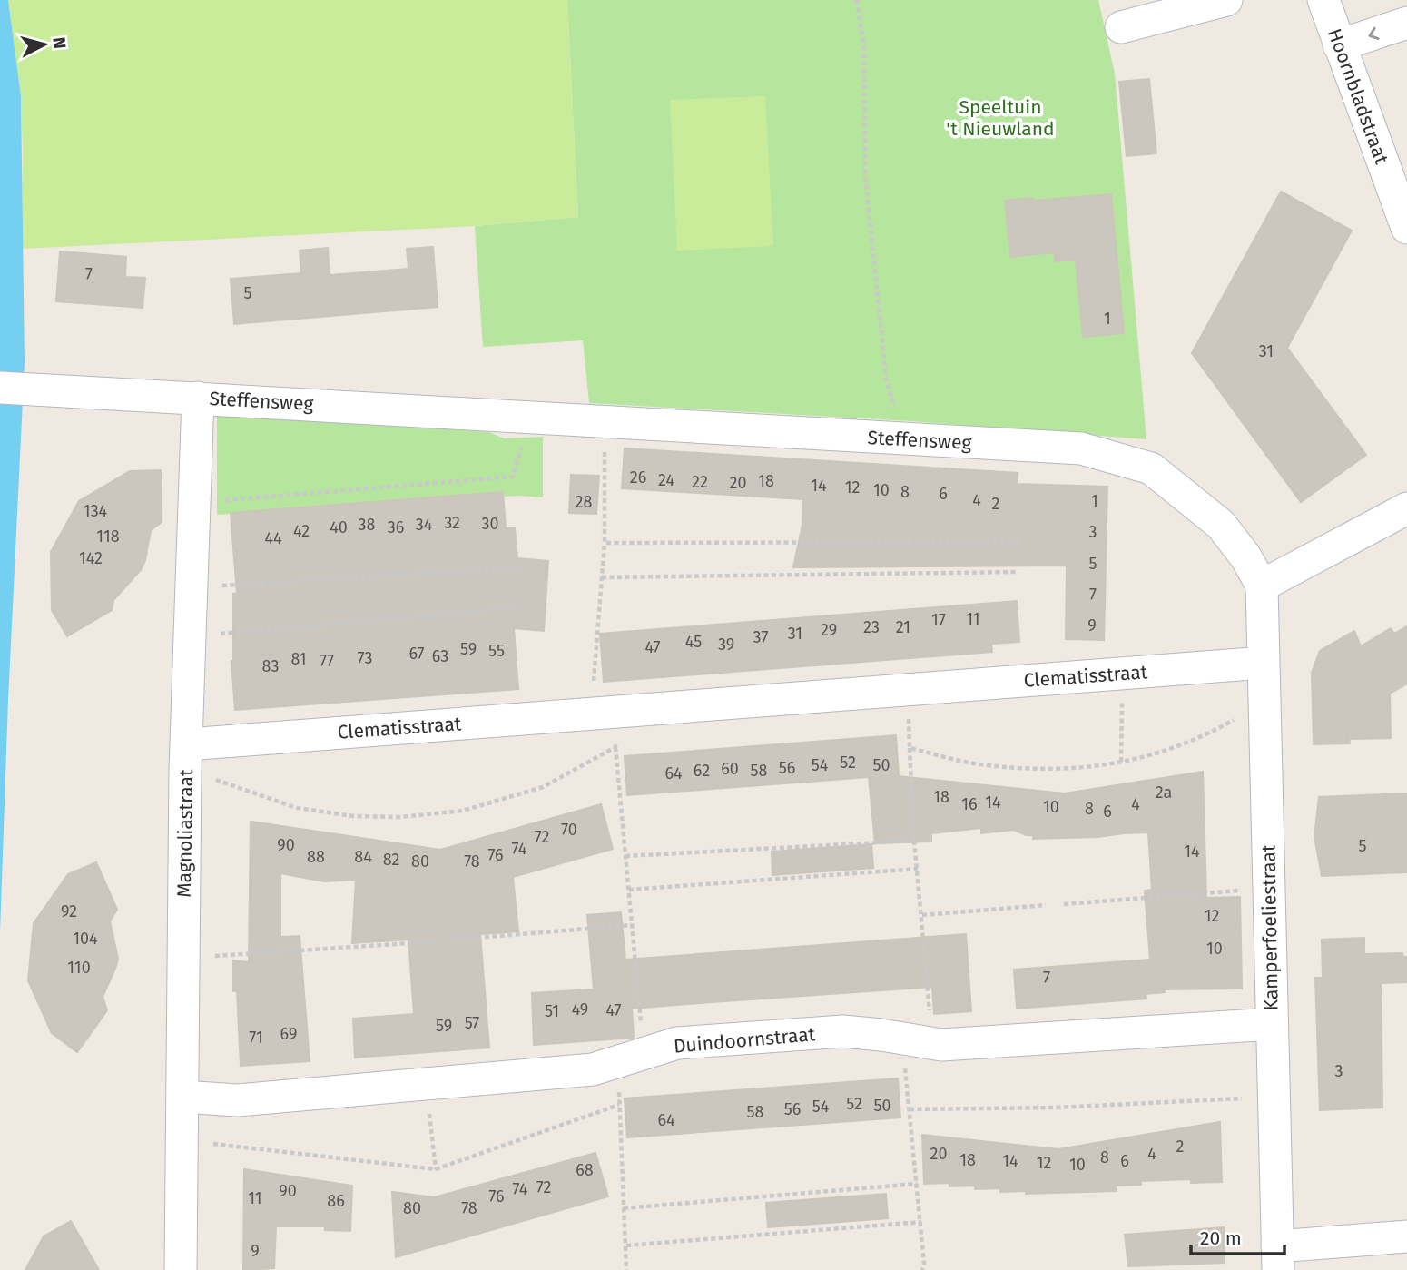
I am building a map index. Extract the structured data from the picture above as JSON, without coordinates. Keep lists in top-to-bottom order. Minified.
{"streets":{"street":["Hoornbladstraat","Steffensweg","Clematisstraat","Magnoliastraat","Kamperfoeliestraat","Duindoornstraat"]},"crossings":[["Steffensweg","Magnoliastraat"],["Steffensweg","Kamperfoeliestraat"],["Clematisstraat","Magnoliastraat"],["Clematisstraat","Kamperfoeliestraat"],["Magnoliastraat","Duindoornstraat"],["Kamperfoeliestraat","Duindoornstraat"]],"parks":["Speeltuin 't Nieuwland"],"house_numbers":["7","5","1","31","26","24","18","22","20","14","12","10","8","6","4","1","28","2","134","32","30","38","34","40","36","42","3","118","44","142","5","7","11","17","9","23","21","29","31","37","45","39","47","59","55","67","63","73","81","77","83","52","54","50","56","60","62","58","64","2a","18","14","16","4","10","8","6","70","72","90","5","74","14","76","88","84","82","80","78","92","12","104","10","110","7","49","47","51","57","59","69","71","3","52","50","54","56","58","64","2","20","4","8","18","14","6","12","10","68","72","74","90","76","11","86","80","78","9"],"scale_bar":"20 m","north":"right"}
